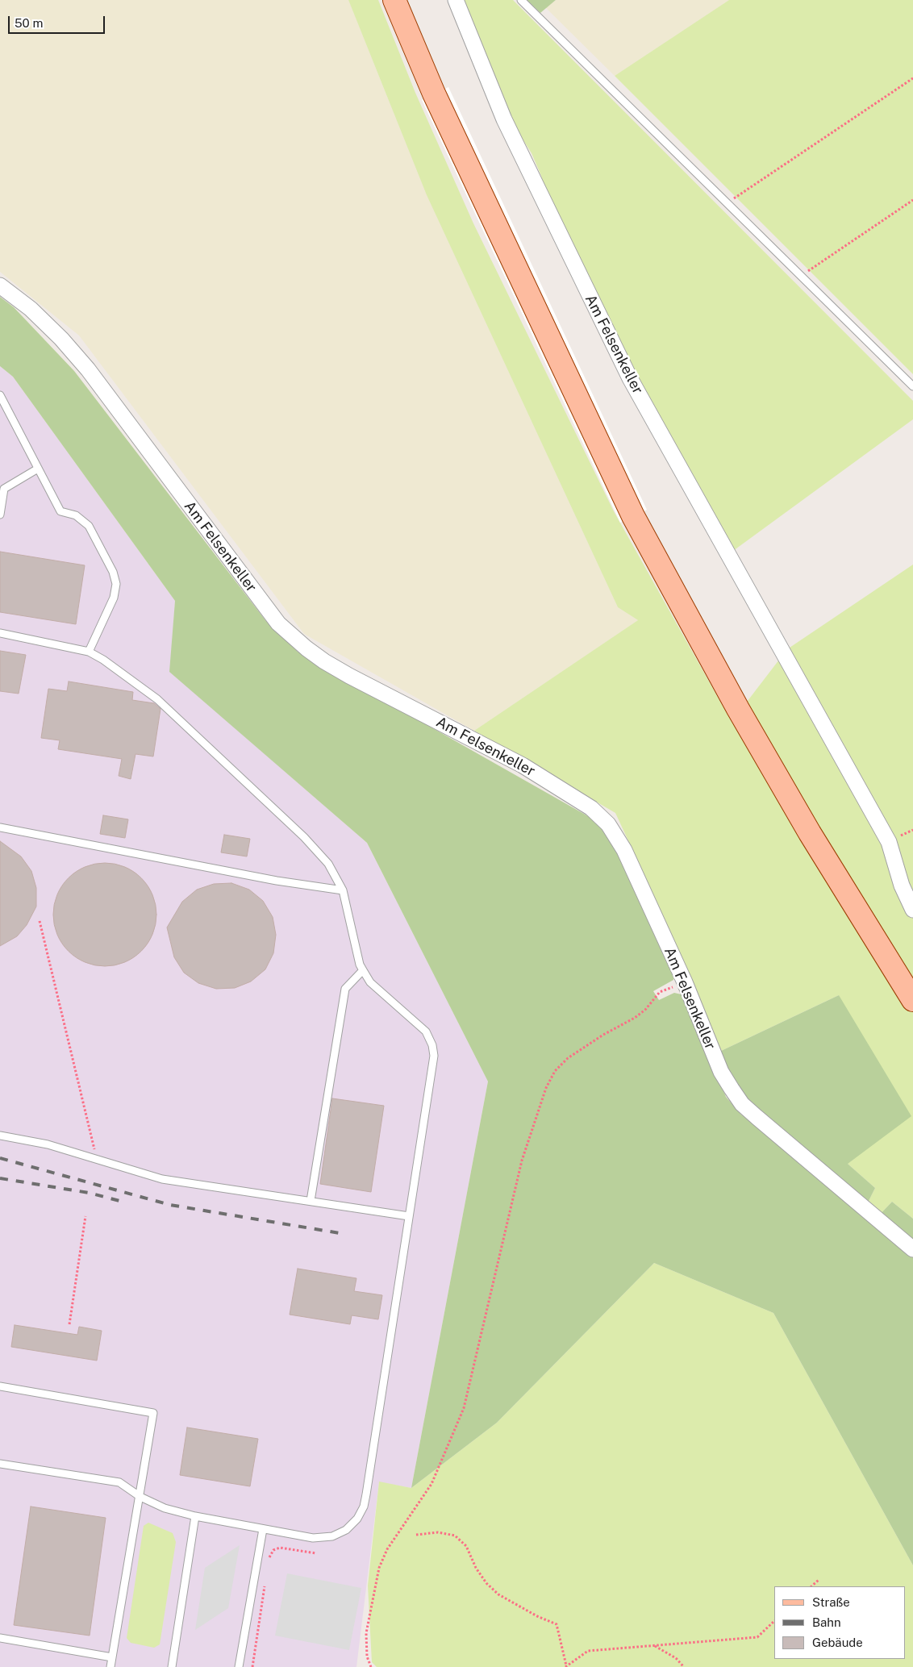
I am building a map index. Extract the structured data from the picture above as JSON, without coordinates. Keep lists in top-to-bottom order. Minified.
{"streets":{"street":["Am Felsenkeller"]},"legend":["Straße","Bahn","Gebäude"],"scale_bar":"50 m"}
